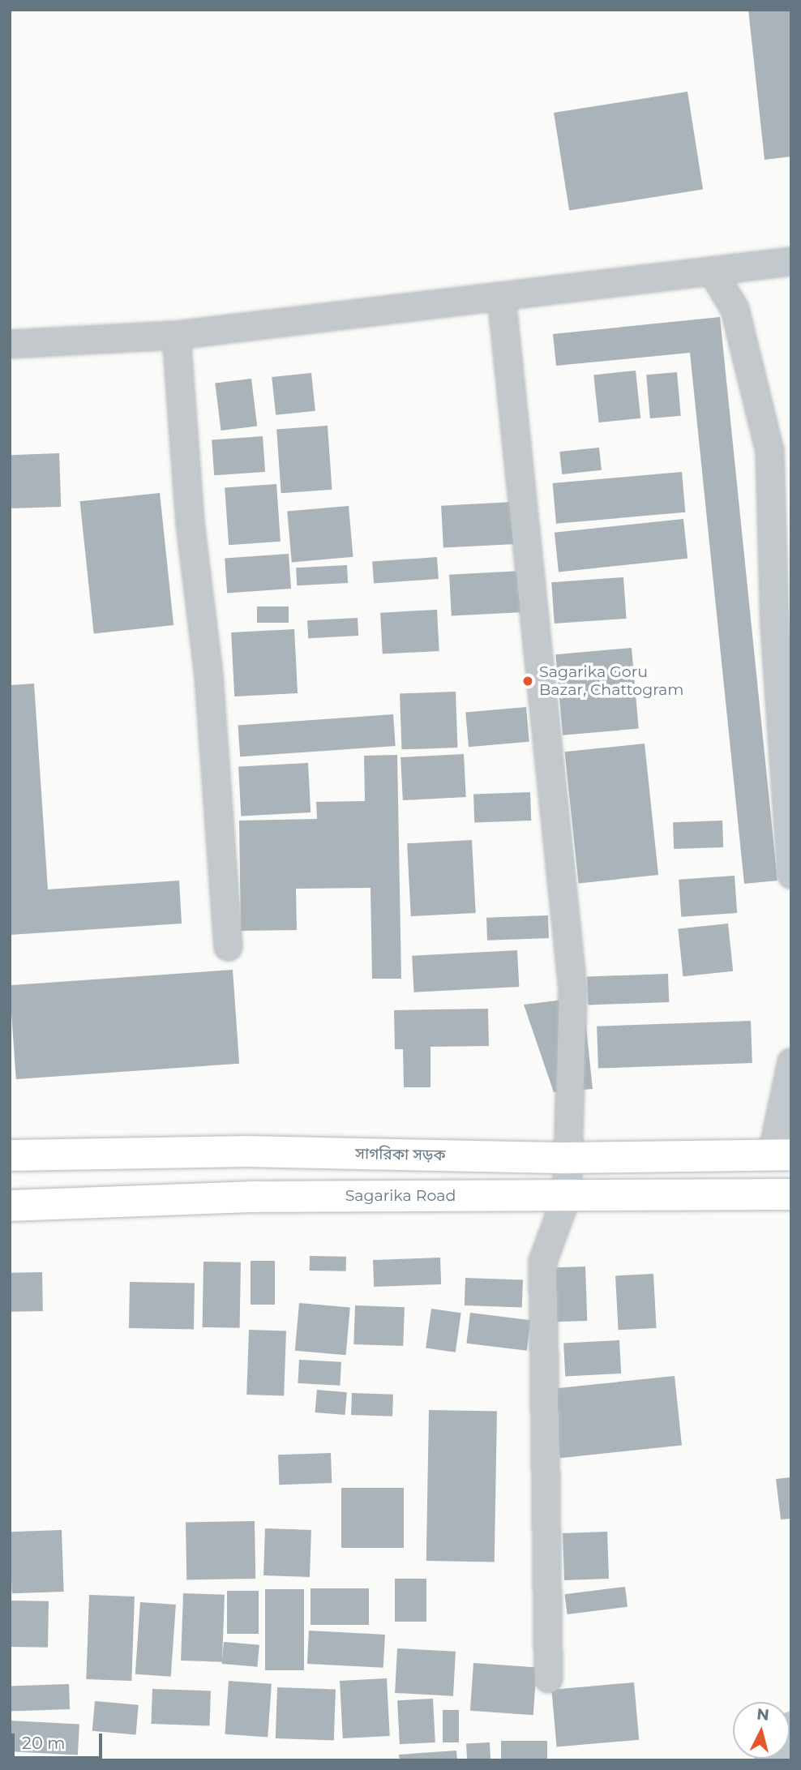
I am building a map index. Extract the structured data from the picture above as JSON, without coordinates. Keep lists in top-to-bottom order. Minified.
{"streets":{"main road":["সাগরিকা সড়ক","Sagarika Road"]},"places":["Sagarika Goru Bazar, Chattogram"],"scale_bar":"20 m","north":"top"}
